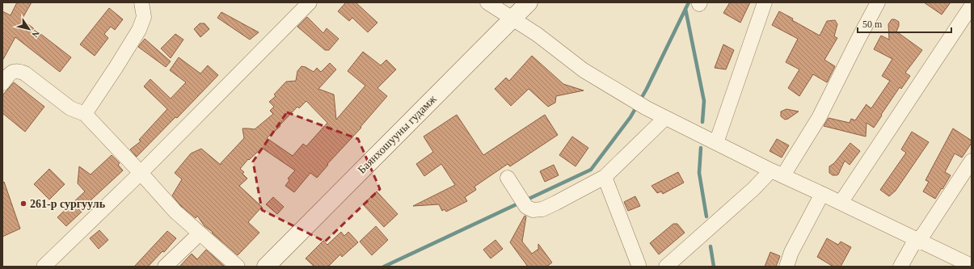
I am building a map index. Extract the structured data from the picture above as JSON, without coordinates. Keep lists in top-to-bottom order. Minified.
{"streets":{"main road":["Баянхошууны гудамж"]},"places":["261-р сургууль"],"scale_bar":"50 m","north":"bottom right"}
